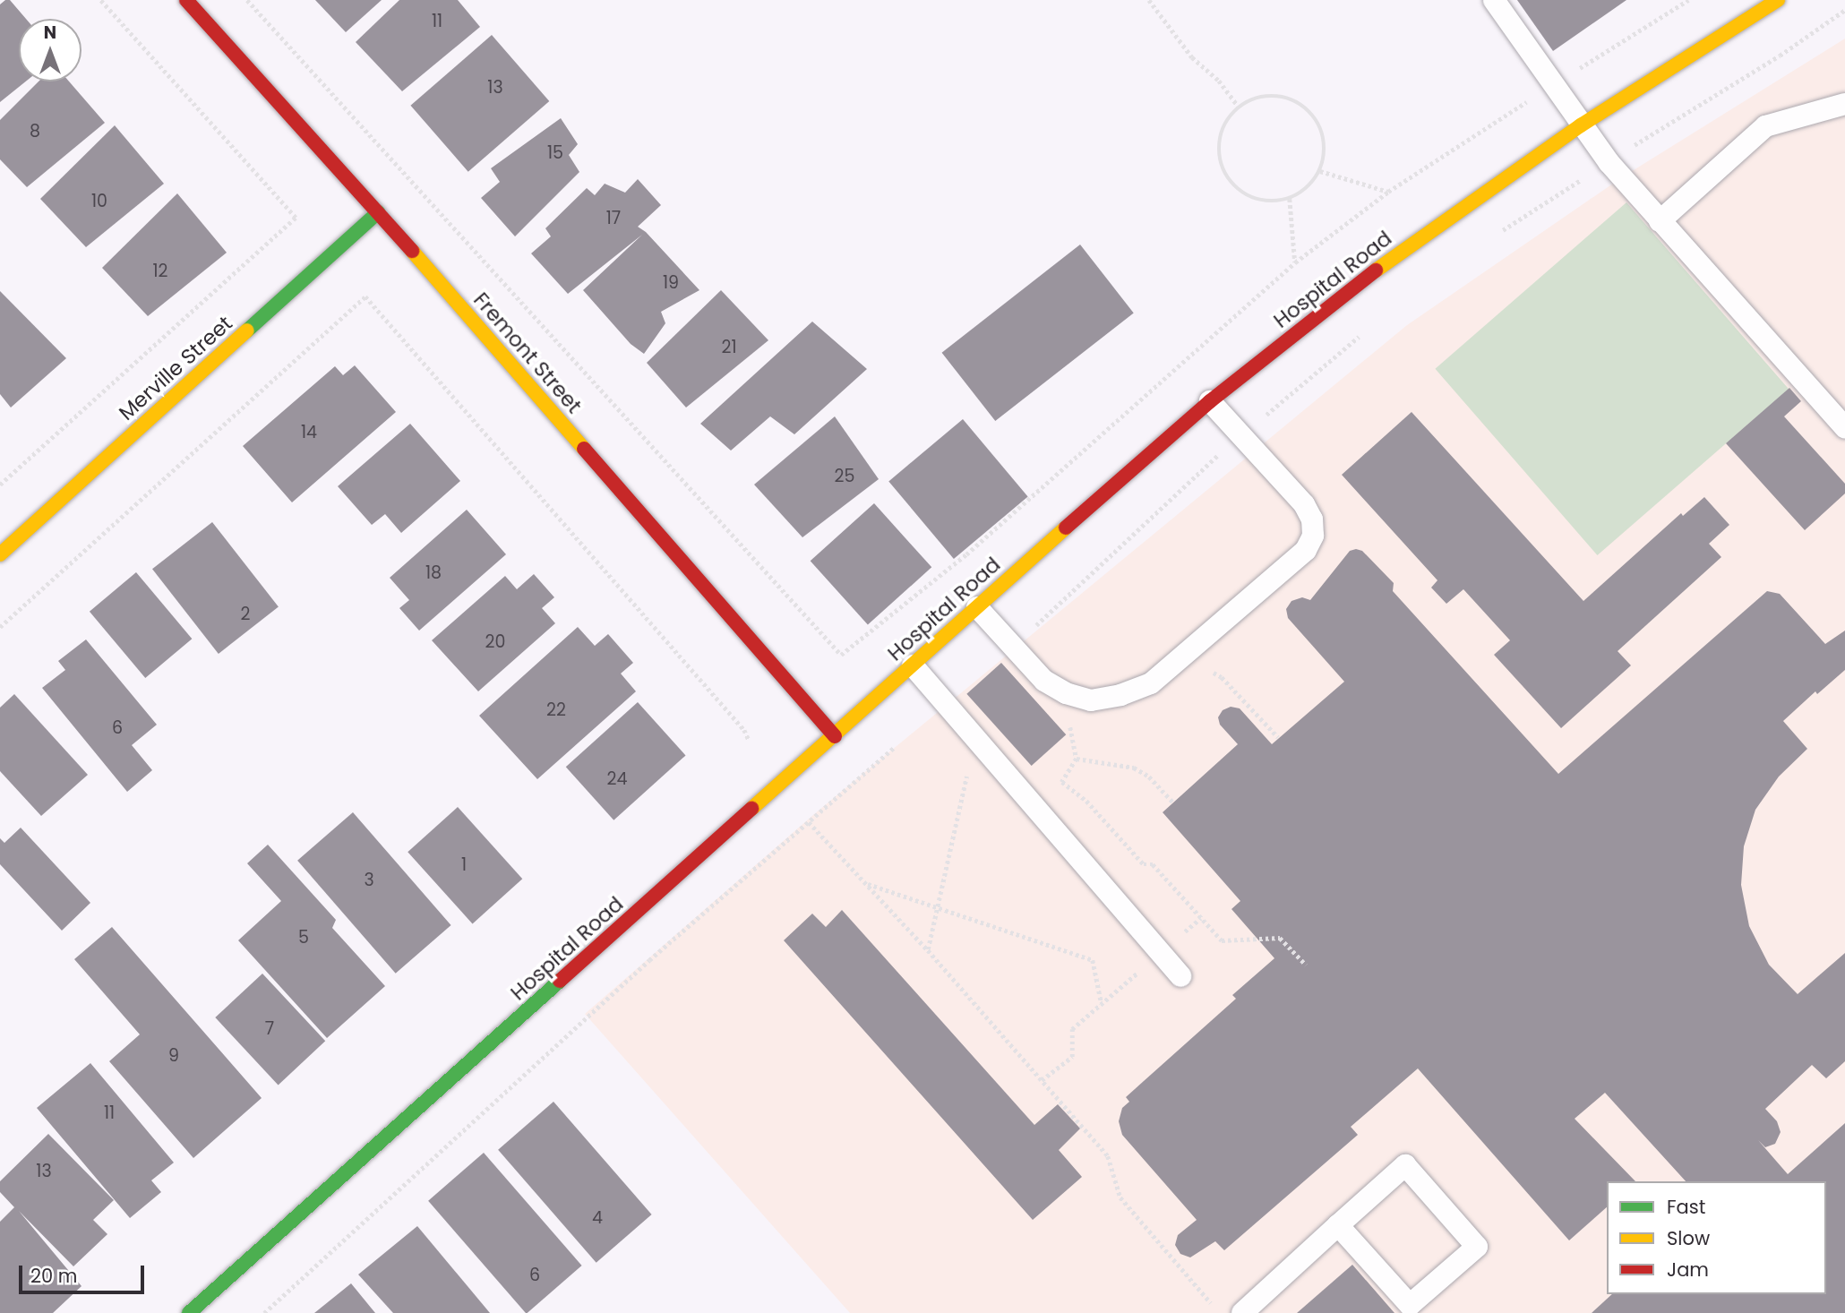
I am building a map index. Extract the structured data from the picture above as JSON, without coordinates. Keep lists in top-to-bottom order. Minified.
{"streets":{"street":["Hospital Road","Fremont Street","Merville Street"]},"crossings":[["Hospital Road","Fremont Street"],["Fremont Street","Merville Street"]],"house_numbers":["11","13","8","15","10","17","12","19","21","14","25","18","2","20","22","6","24","1","3","5","7","9","11","13","4","6"],"legend":["Fast","Slow","Jam"],"scale_bar":"20 m","north":"top"}
